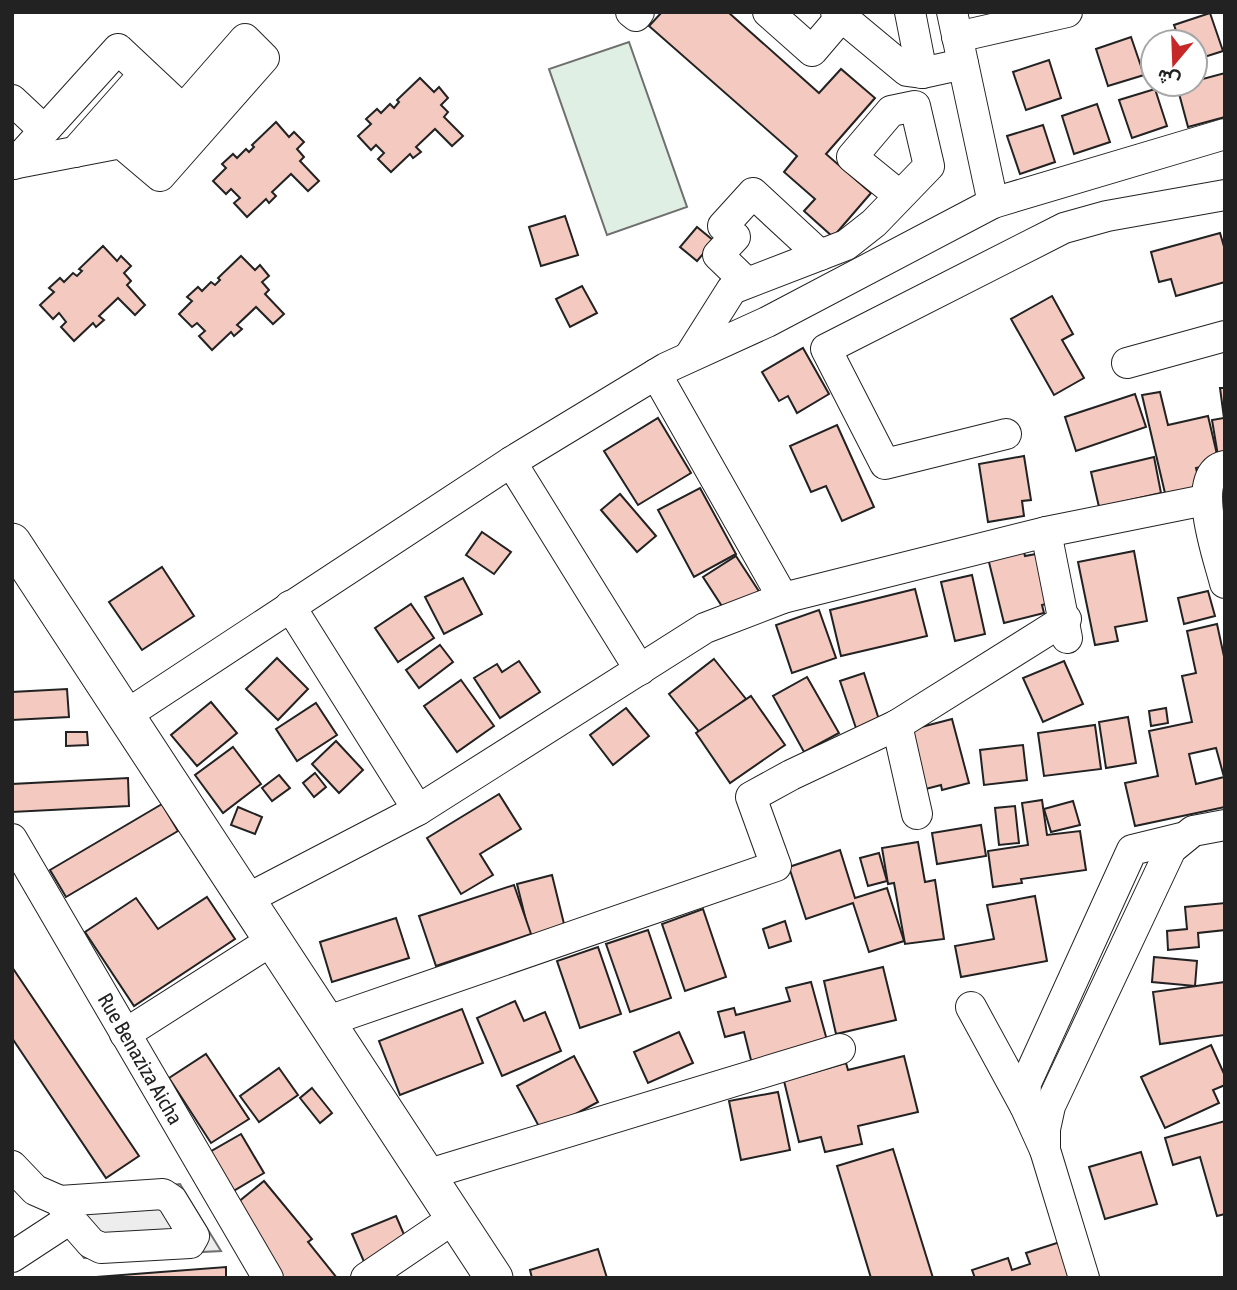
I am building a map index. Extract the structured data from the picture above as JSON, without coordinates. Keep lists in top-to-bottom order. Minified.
{"streets":{"street":["Rue Benaziza Aicha"]},"north":"bottom"}
